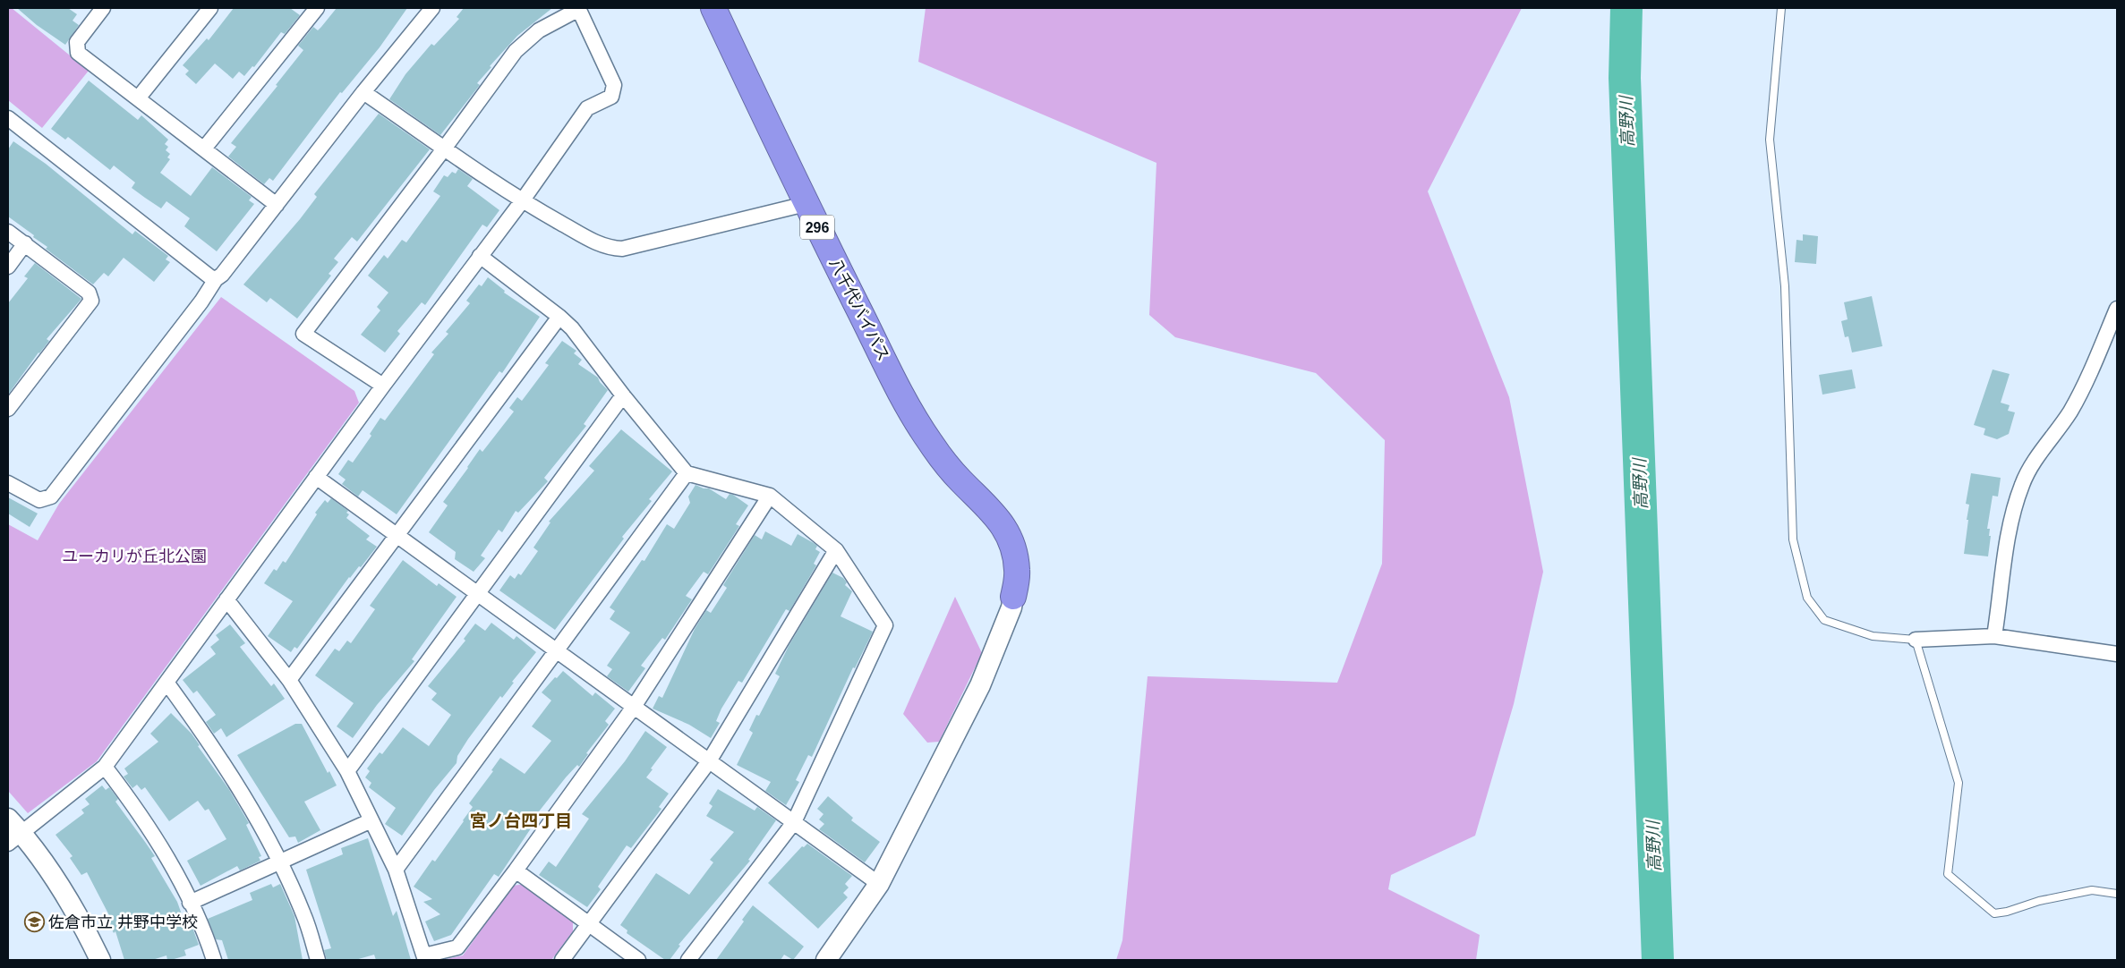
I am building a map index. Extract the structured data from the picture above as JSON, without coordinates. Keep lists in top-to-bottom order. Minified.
{"streets":{"highway":["296","八千代バイパス"]},"districts":["宮ノ台四丁目"],"water":["高野川"],"parks":["ユーカリが丘北公園"],"places":{"school or university":["佐倉市立 井野中学校"]}}
